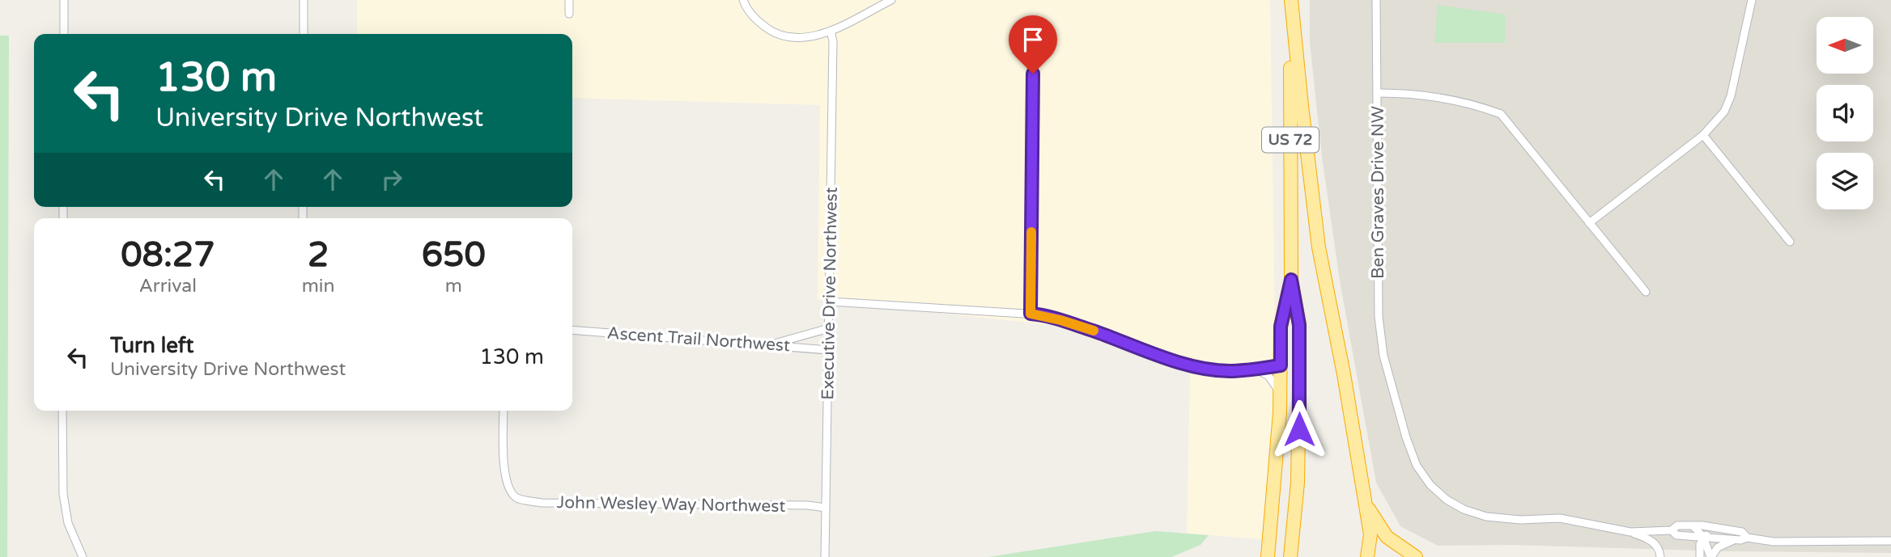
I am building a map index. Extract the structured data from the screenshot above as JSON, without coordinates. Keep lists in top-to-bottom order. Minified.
{"streets":{"highway":["US 72"],"street":["Ben Graves Drive NW","Executive Drive Northwest","Ascent Trail Northwest","John Wesley Way Northwest"]},"crossings":[["Executive Drive Northwest","Ascent Trail Northwest"],["Executive Drive Northwest","John Wesley Way Northwest"]],"north":"left","page":{"turn":["130 m","University Drive Northwest"],"eta":["08:27","Arrival","2","min","650","m"],"list":[{"name":"Turn left","note":"University Drive Northwest","value":"130 m"}]}}
